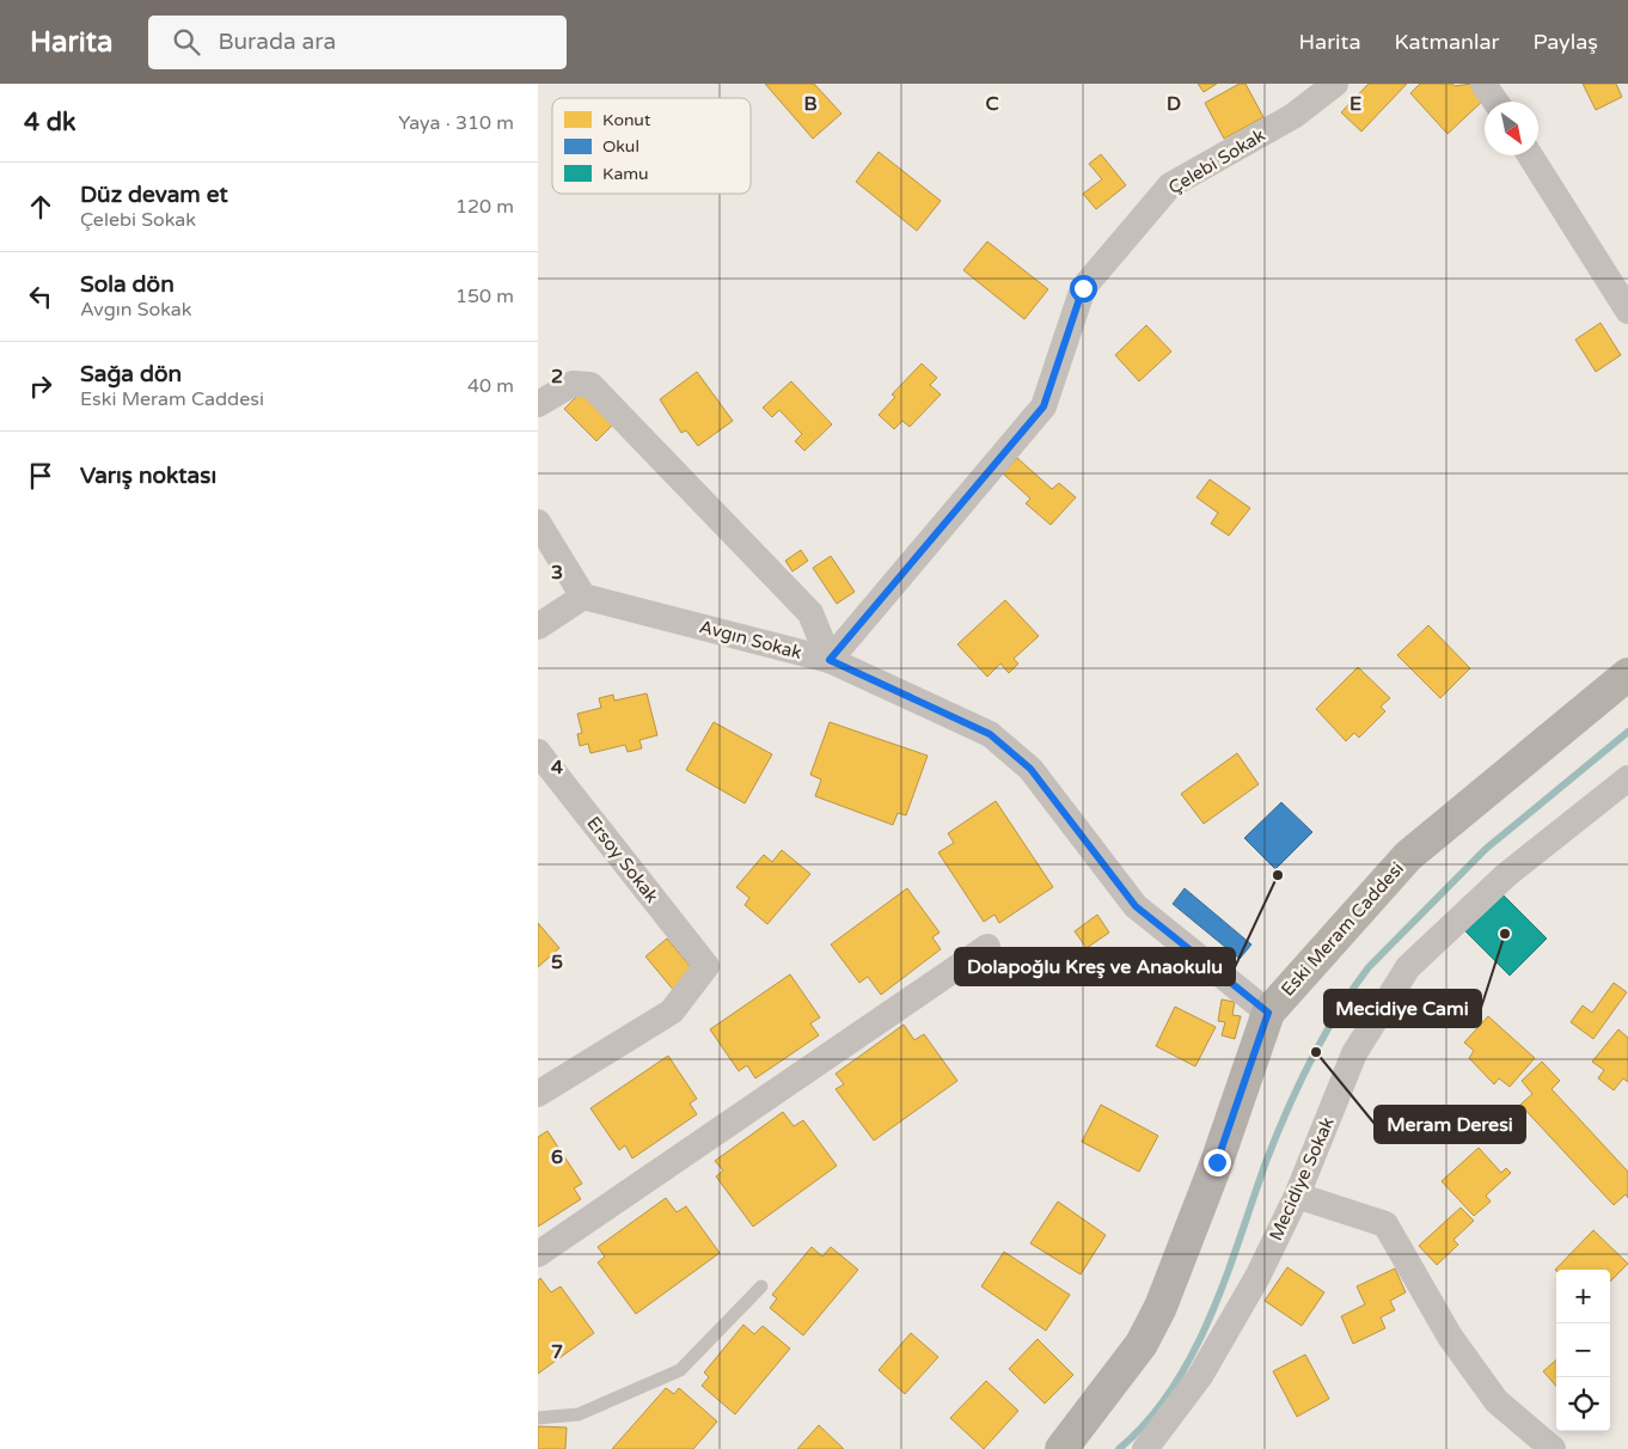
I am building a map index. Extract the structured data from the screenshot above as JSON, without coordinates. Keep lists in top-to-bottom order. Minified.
{"streets":{"street":["Çelebi Sokak","Avgın Sokak","Ersoy Sokak","Eski Meram Caddesi","Mecidiye Sokak"]},"crossings":[["Çelebi Sokak","Avgın Sokak"],["Avgın Sokak","Eski Meram Caddesi"]],"places":["Dolapoğlu Kreş ve Anaokulu","Mecidiye Cami","Meram Deresi"],"legend":["Konut","Okul","Kamu"],"north":"bottom right","page":{"header":"Harita","search":"Burada ara","nav":["Harita","Katmanlar","Paylaş"],"heading":["4 dk","Yaya · 310 m"],"list":[["Düz devam et","Çelebi Sokak","120 m"],["Sola dön","Avgın Sokak","150 m"],["Sağa dön","Eski Meram Caddesi","40 m"],"Varış noktası"],"map_buttons":["+","−"]},"grid":{"columns":["B","C","D","E"],"rows":["2","3","4","5","6","7"]}}
